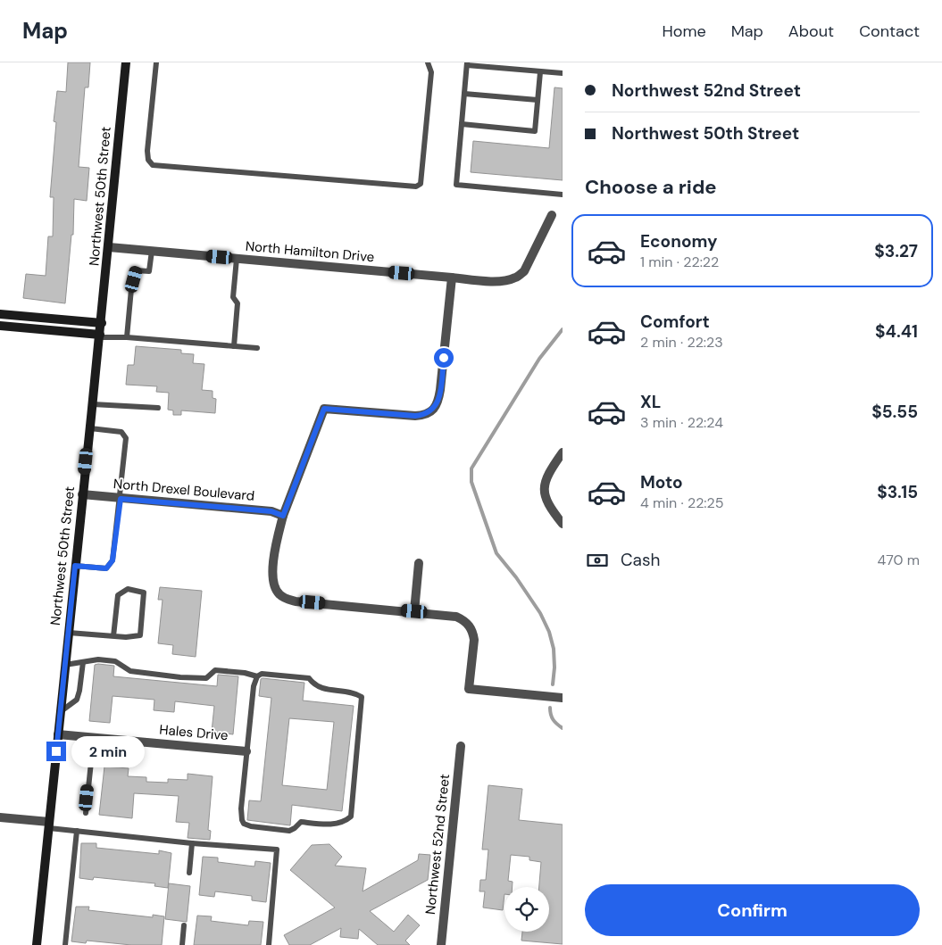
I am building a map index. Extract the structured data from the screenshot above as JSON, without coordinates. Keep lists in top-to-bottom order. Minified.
{"streets":{"main road":["Northwest 50th Street"],"street":["North Hamilton Drive","North Drexel Boulevard","Hales Drive","Northwest 52nd Street"]},"crossings":[["Northwest 50th Street","North Hamilton Drive"],["Northwest 50th Street","North Drexel Boulevard"],["Northwest 50th Street","Hales Drive"]],"page":{"header":"Map","nav":["Home","Map","About","Contact"],"banner":["Northwest 52nd Street","Northwest 50th Street"],"heading":"Choose a ride","list":[{"name":"Economy","note":"1 min · 22:22","value":"$3.27"},{"name":"Comfort","note":"2 min · 22:23","value":"$4.41"},{"name":"XL","note":"3 min · 22:24","value":"$5.55"},{"name":"Moto","note":"4 min · 22:25","value":"$3.15"}],"pay":["Cash","470 m"],"bubble":"2 min","buttons":"Confirm"}}
